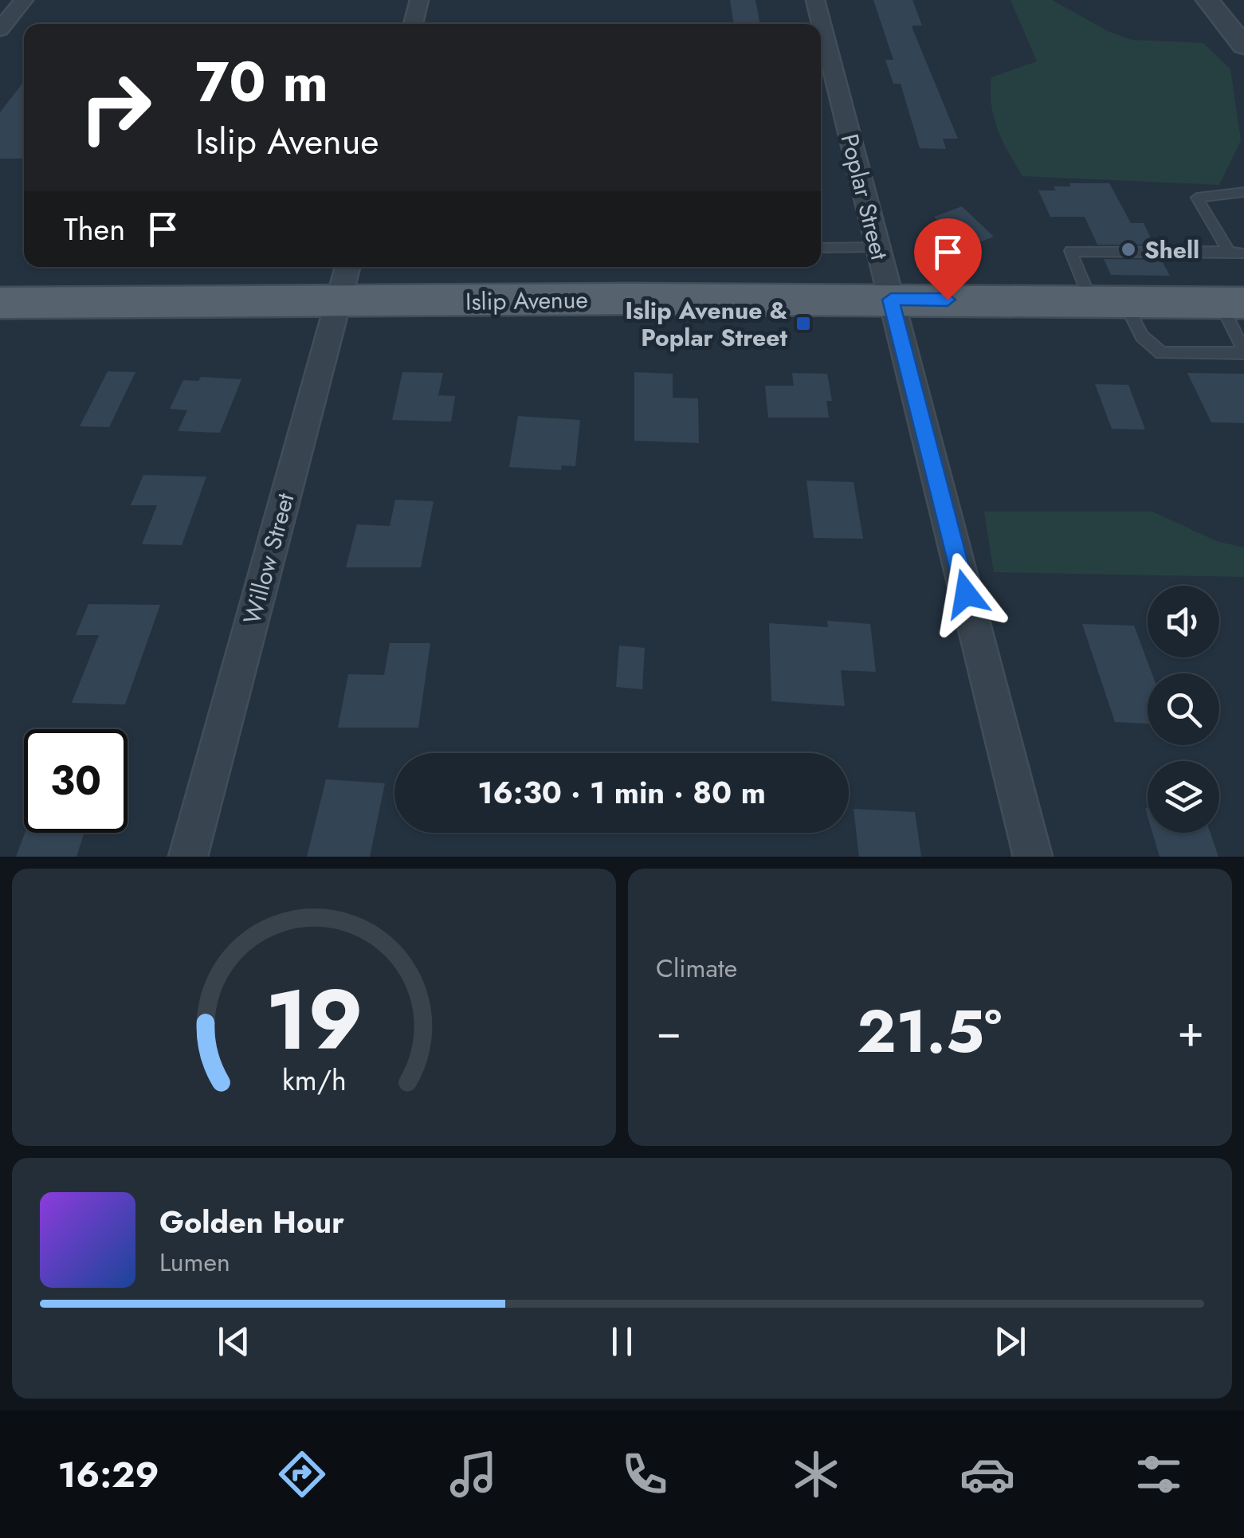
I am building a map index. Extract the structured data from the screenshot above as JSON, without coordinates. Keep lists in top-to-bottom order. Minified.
{"streets":{"main road":["Islip Avenue"],"street":["Poplar Street","Willow Street"]},"crossings":[["Poplar Street","Islip Avenue"],["Islip Avenue","Willow Street"]],"places":{"other":["Shell"],"transit":["Islip Avenue & Poplar Street"]},"page":{"turn":["70 m","Islip Avenue"],"then":"Then","limit":"30","trip":"16:30 · 1 min · 80 m","tile":"Climate","heat":["−","21.5°","+"],"song":["Golden Hour","Lumen"],"tabs":"16:29","gauge":["19","km/h"]}}
